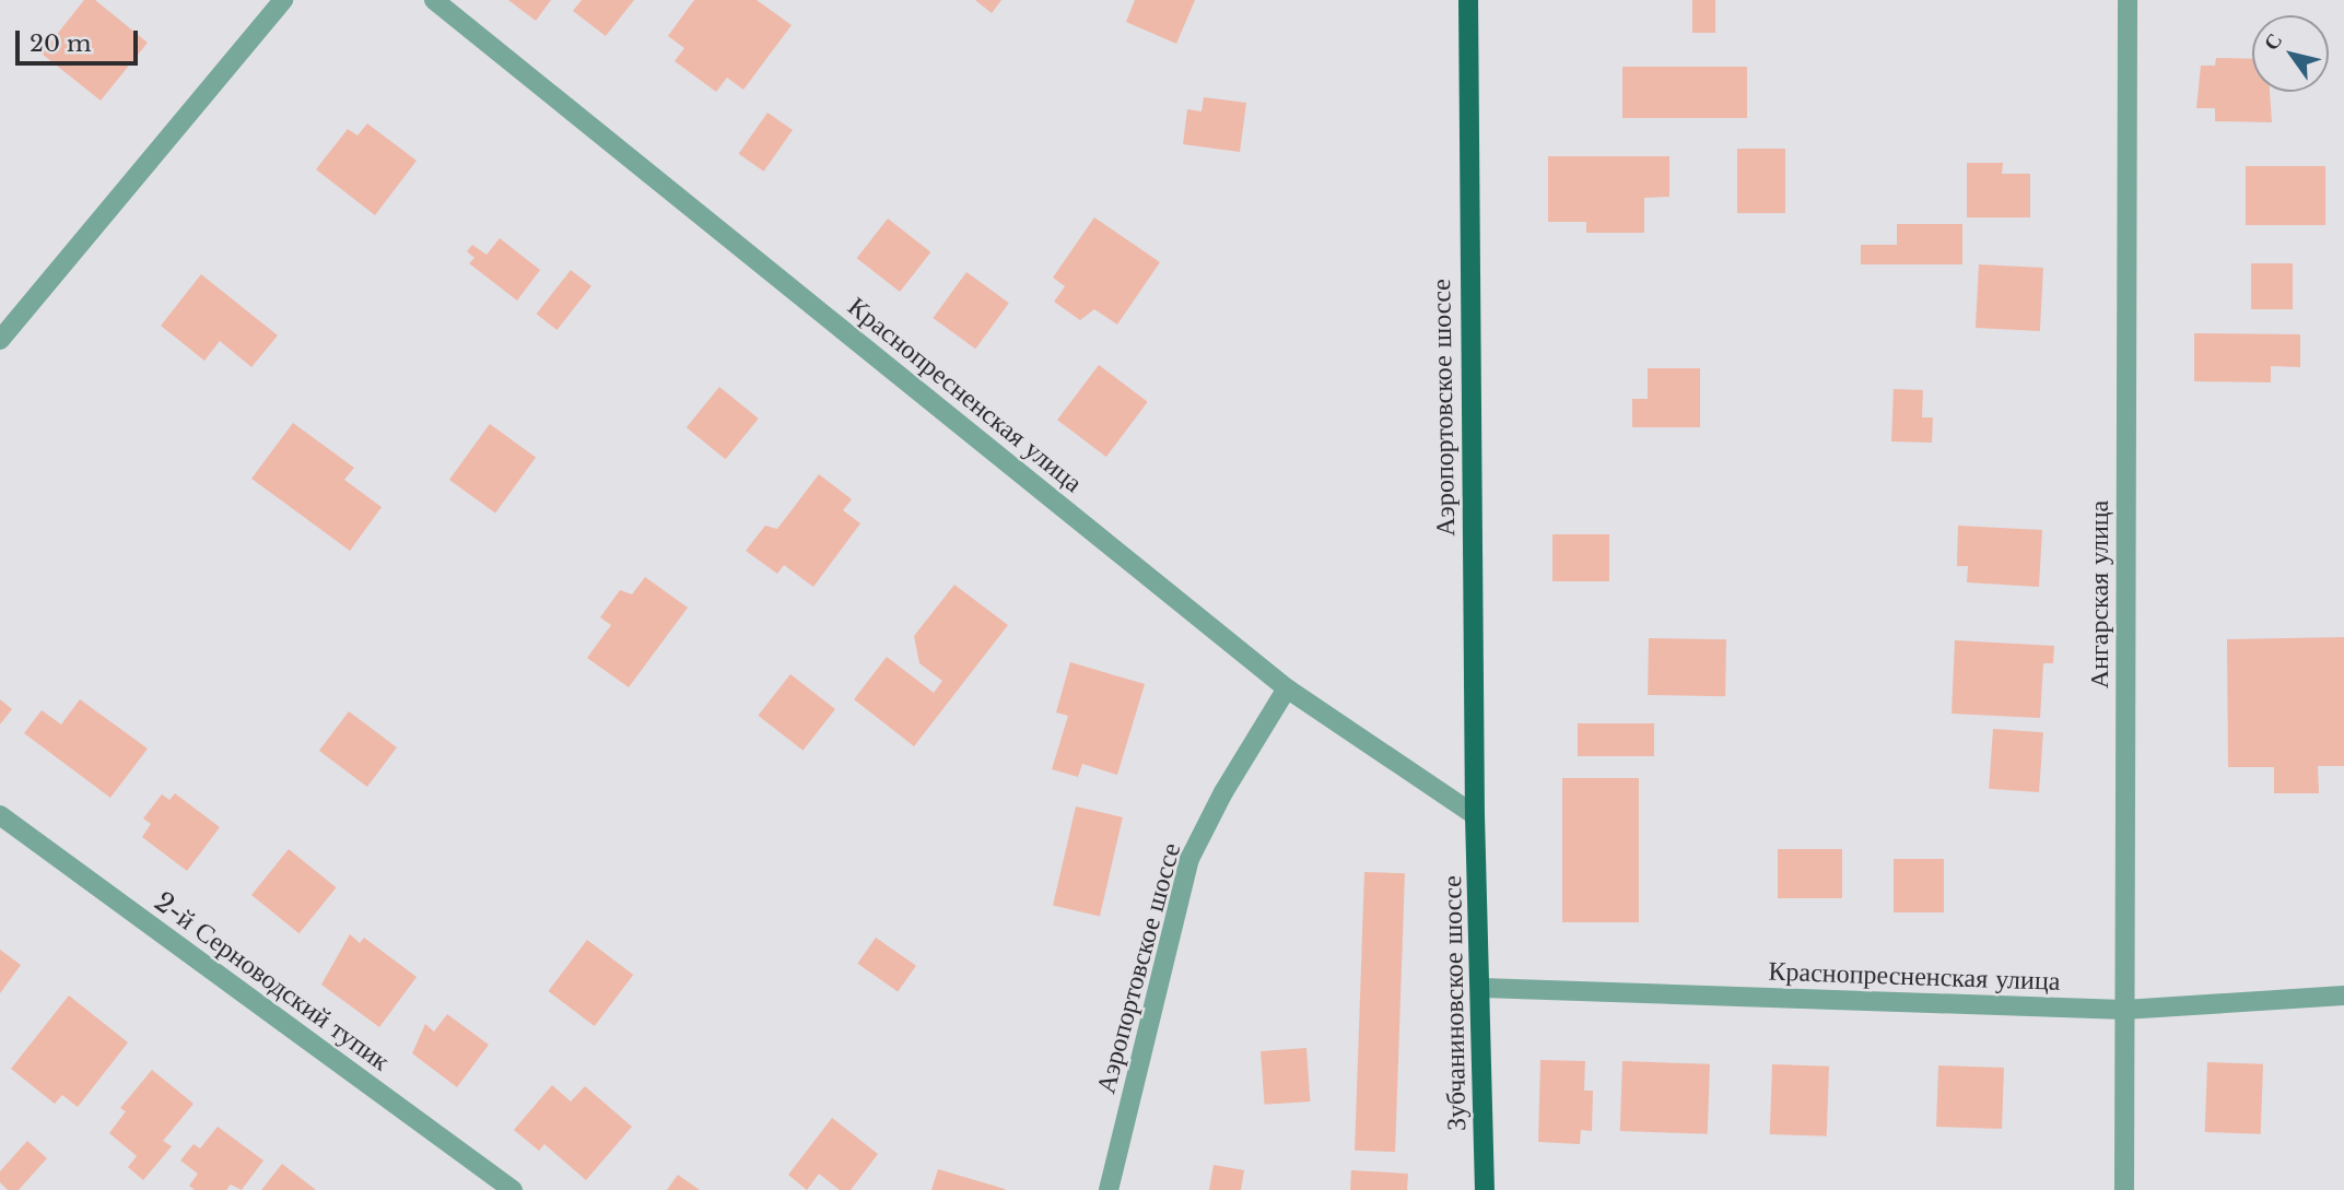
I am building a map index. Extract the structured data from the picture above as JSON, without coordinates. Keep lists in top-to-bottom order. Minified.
{"streets":{"main road":["Аэропортовское шоссе","Зубчаниновское шоссе"],"street":["Краснопресненская улица","Ангарская улица","2-й Серноводский тупик"]},"crossings":[["Краснопресненская улица","Аэропортовское шоссе"],["Краснопресненская улица","Ангарская улица"],["Краснопресненская улица","Зубчаниновское шоссе"],["Аэропортовское шоссе","Зубчаниновское шоссе"]],"scale_bar":"20 m","north":"top left"}
